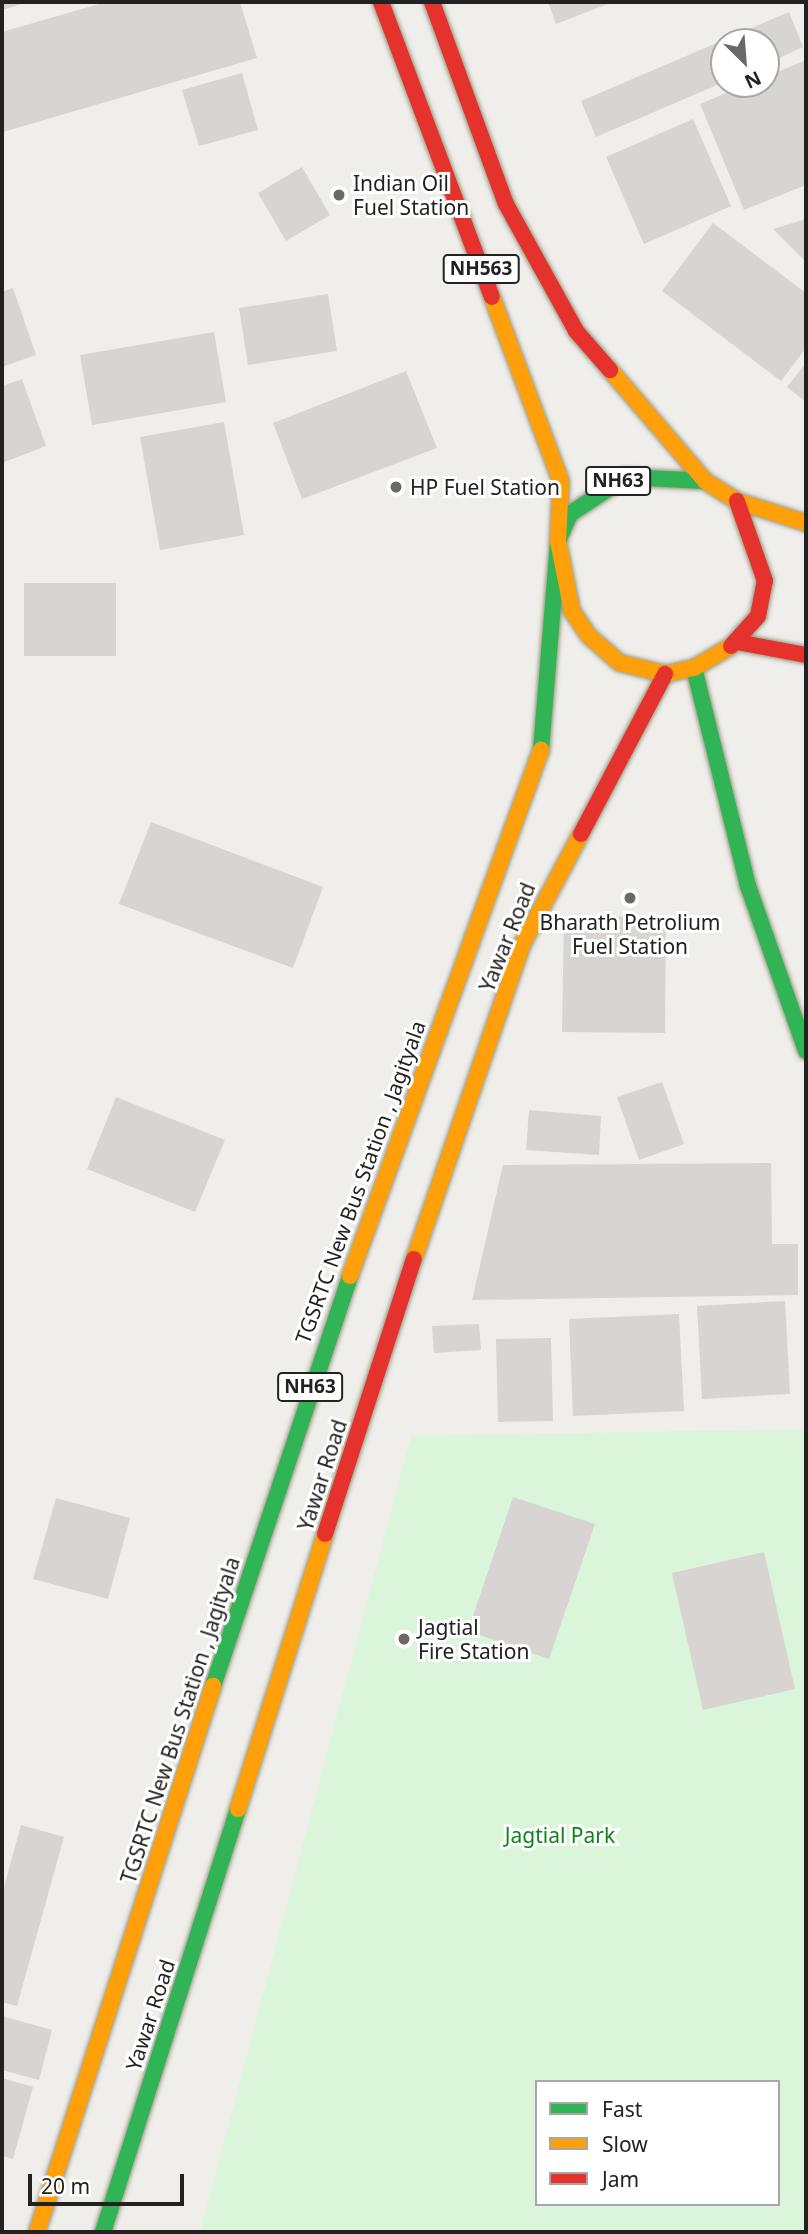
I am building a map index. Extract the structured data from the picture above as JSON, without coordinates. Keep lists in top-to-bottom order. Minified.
{"streets":{"main road":["NH563","NH63","Yawar Road","TGSRTC New Bus Station , Jagityala"]},"crossings":[["NH563","NH63"],["NH563","Yawar Road"],["NH563","TGSRTC New Bus Station , Jagityala"],["NH63","Yawar Road"],["NH63","TGSRTC New Bus Station , Jagityala"],["Yawar Road","TGSRTC New Bus Station , Jagityala"]],"parks":["Jagtial Park"],"places":["Indian Oil Fuel Station","HP Fuel Station","Bharath Petrolium Fuel Station","Jagtial Fire Station"],"legend":["Fast","Slow","Jam"],"scale_bar":"20 m","north":"bottom right"}
